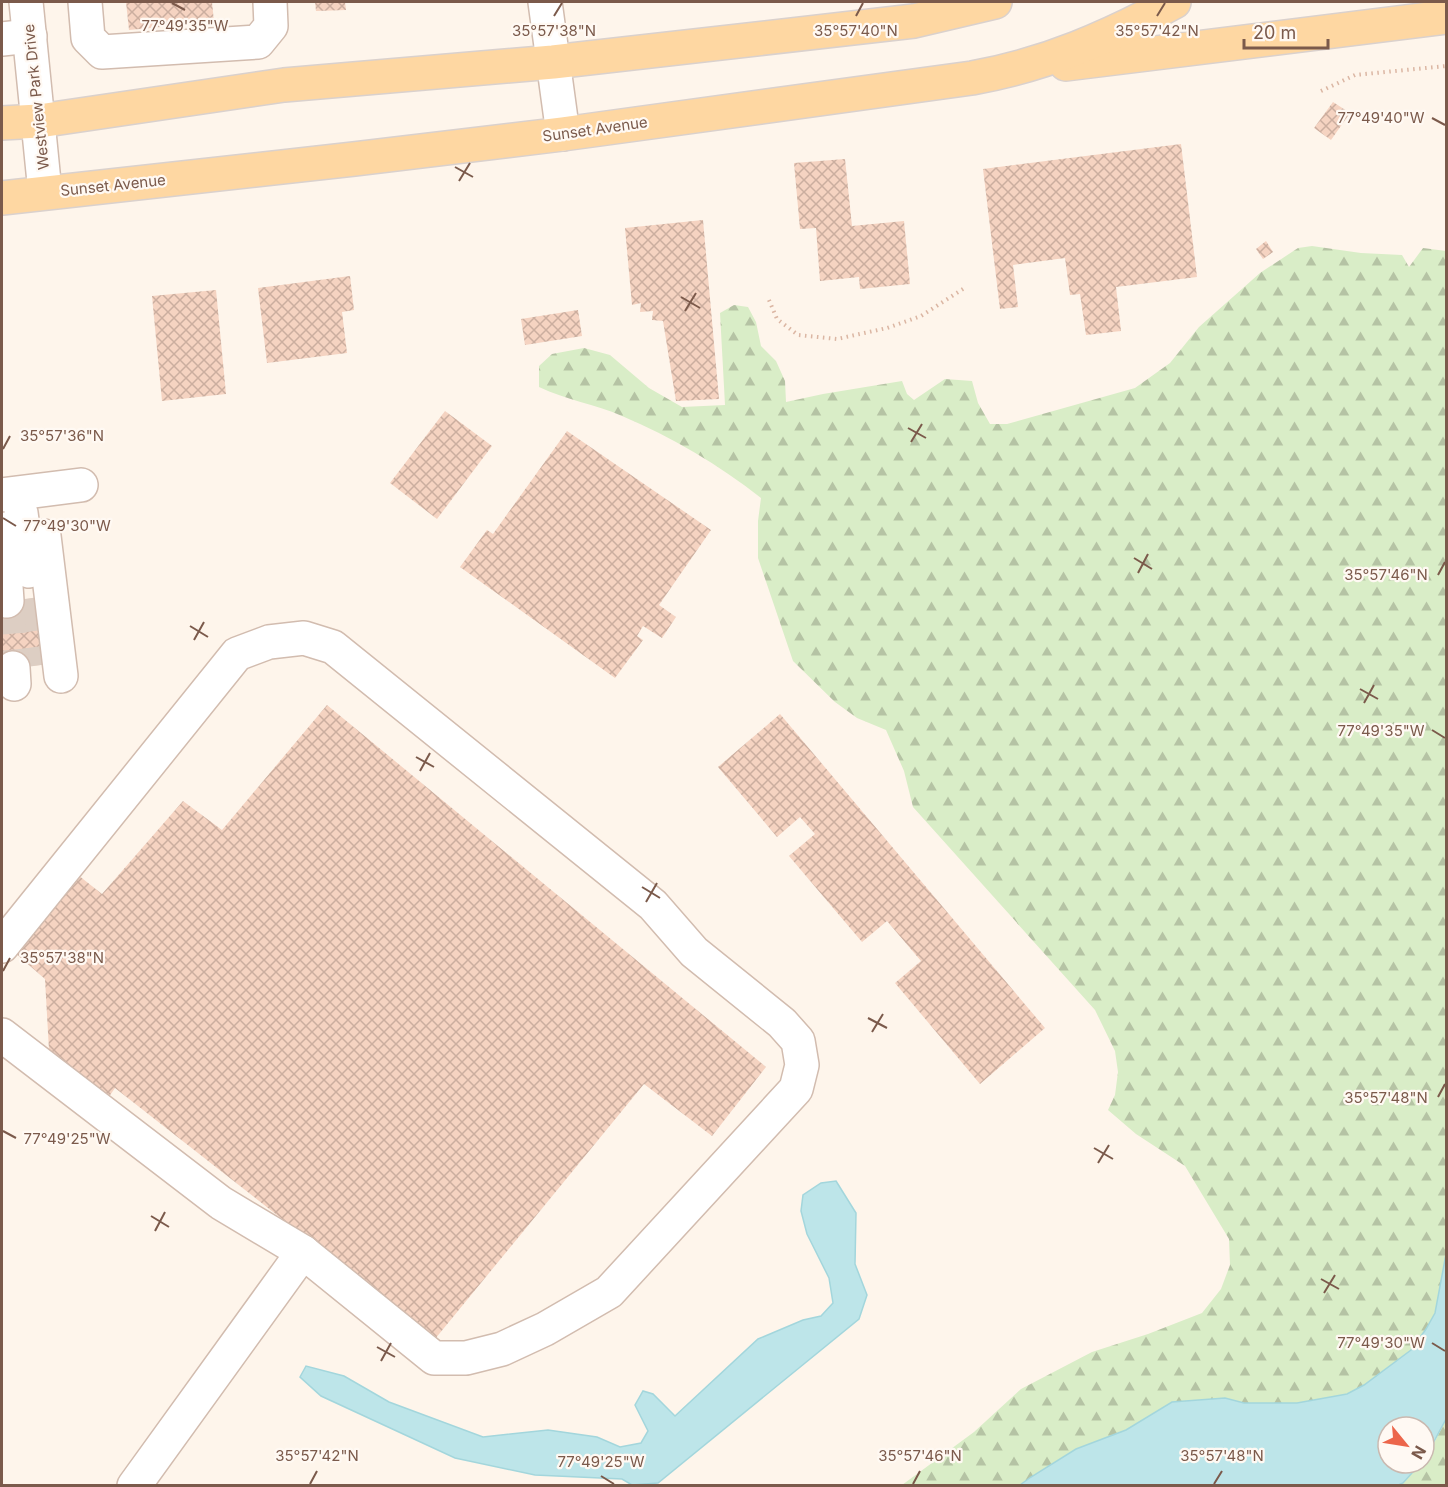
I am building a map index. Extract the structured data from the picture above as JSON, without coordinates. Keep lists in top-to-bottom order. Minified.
{"streets":{"main road":["Sunset Avenue"],"street":["Westview Park Drive"]},"crossings":[["Westview Park Drive","Sunset Avenue"]],"scale_bar":"20 m","north":"bottom right","coordinates":["77°49'35\"W","35°57'42\"N","35°57'38\"N","35°57'40\"N","77°49'40\"W","35°57'36\"N","77°49'30\"W","35°57'46\"N","35°57'48\"N","77°49'25\"W"]}
